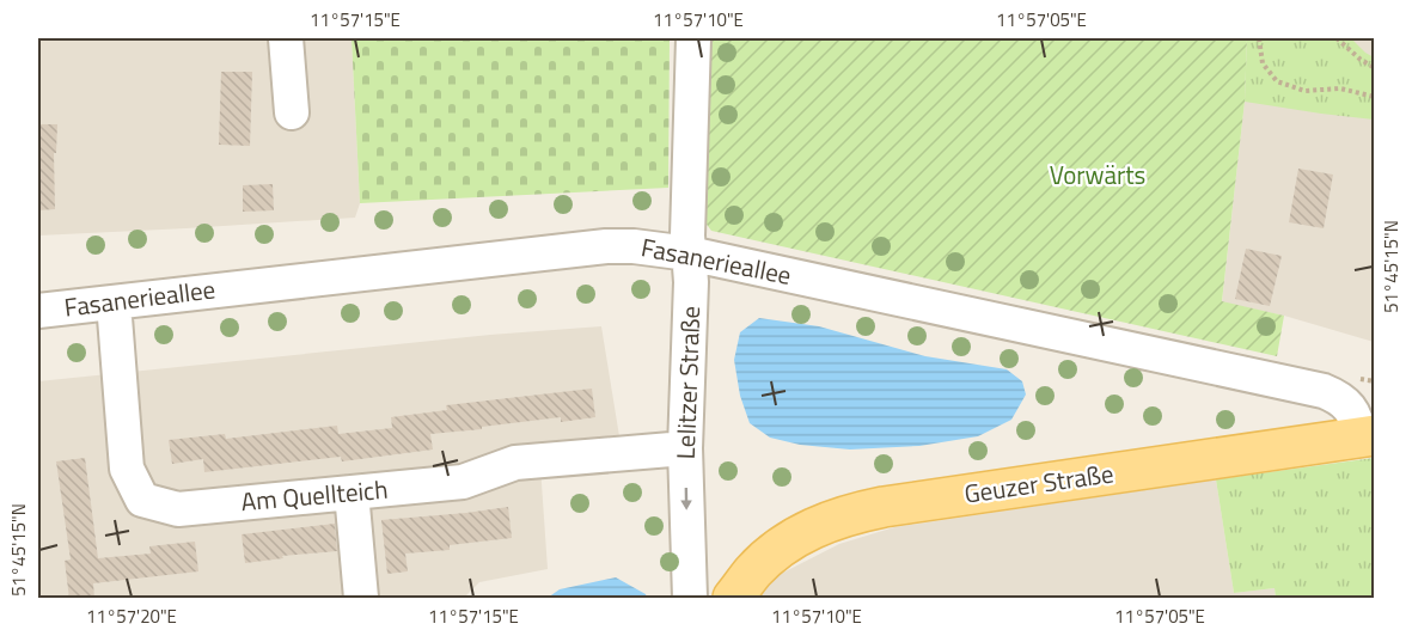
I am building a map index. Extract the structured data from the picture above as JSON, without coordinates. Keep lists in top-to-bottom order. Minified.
{"streets":{"main road":["Geuzer Straße"],"street":["Fasanerieallee","Lelitzer Straße","Am Quellteich"]},"crossings":[["Fasanerieallee","Lelitzer Straße"],["Fasanerieallee","Geuzer Straße"],["Fasanerieallee","Am Quellteich"],["Lelitzer Straße","Am Quellteich"]],"parks":["Vorwärts"],"coordinates":["11°57'15\"E","11°57'10\"E","11°57'05\"E","51°45'15\"N","11°57'20\"E"]}
